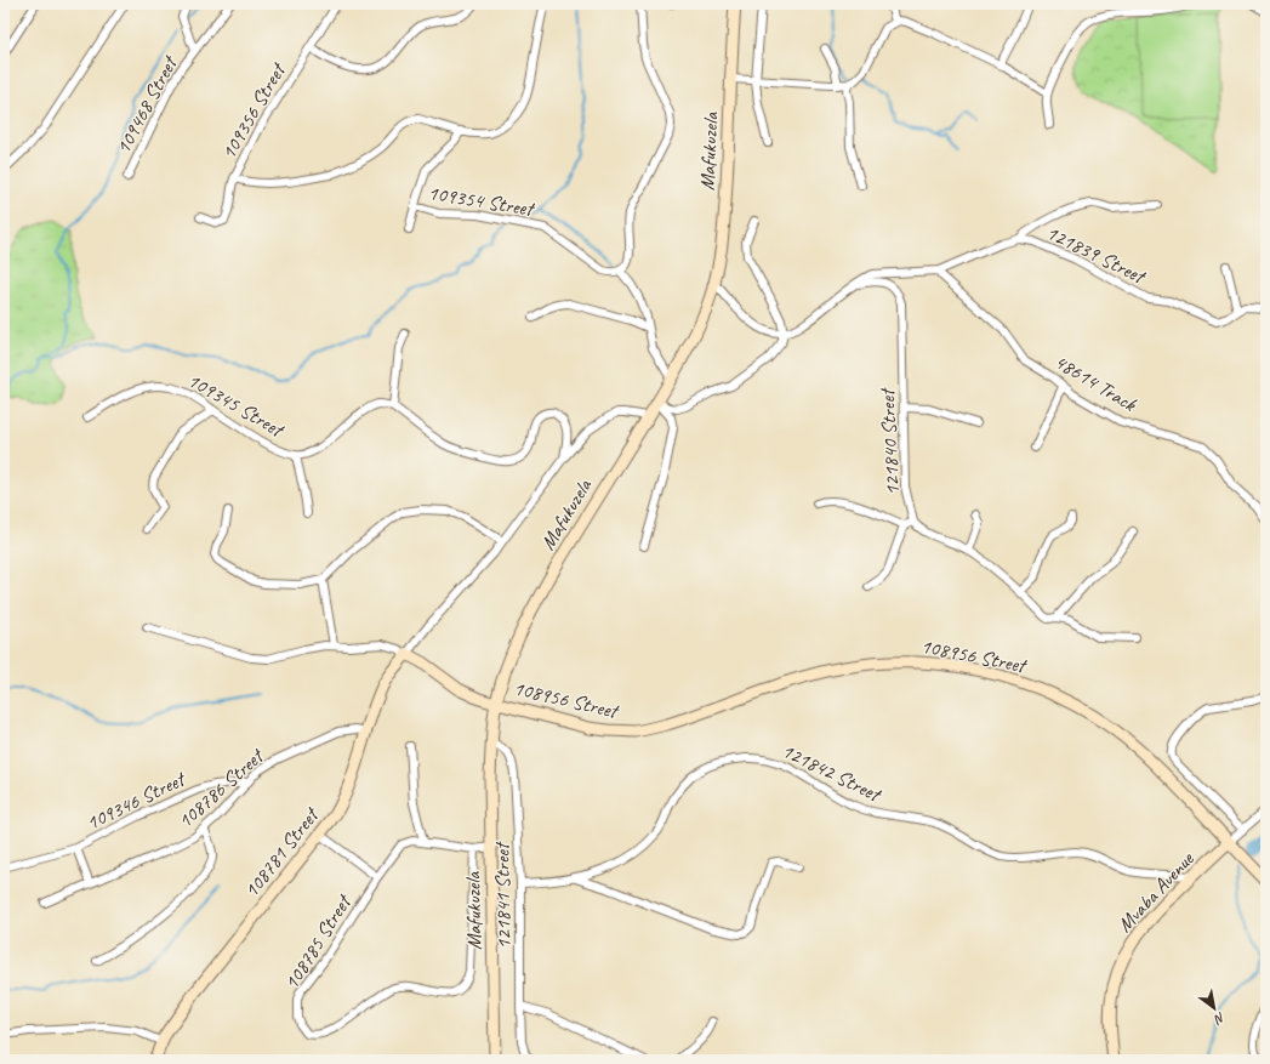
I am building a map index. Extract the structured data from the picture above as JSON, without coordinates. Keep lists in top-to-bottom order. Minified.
{"streets":{"street":["109468 Street","109356 Street","Mafukuzela","109354 Street","121839 Street","48614 Track","109345 Street","121840 Street","108956 Street","121842 Street","108786 Street","109346 Street","108781 Street","Mvaba Avenue","121841 Street","108785 Street"]},"crossings":[["Mafukuzela","108956 Street"],["Mafukuzela","121841 Street"],["Mafukuzela","108785 Street"],["121839 Street","48614 Track"],["121839 Street","121840 Street"],["108956 Street","108781 Street"],["108956 Street","Mvaba Avenue"],["121842 Street","Mvaba Avenue"],["121842 Street","121841 Street"],["108786 Street","109346 Street"],["108786 Street","108781 Street"]],"north":"bottom right"}
